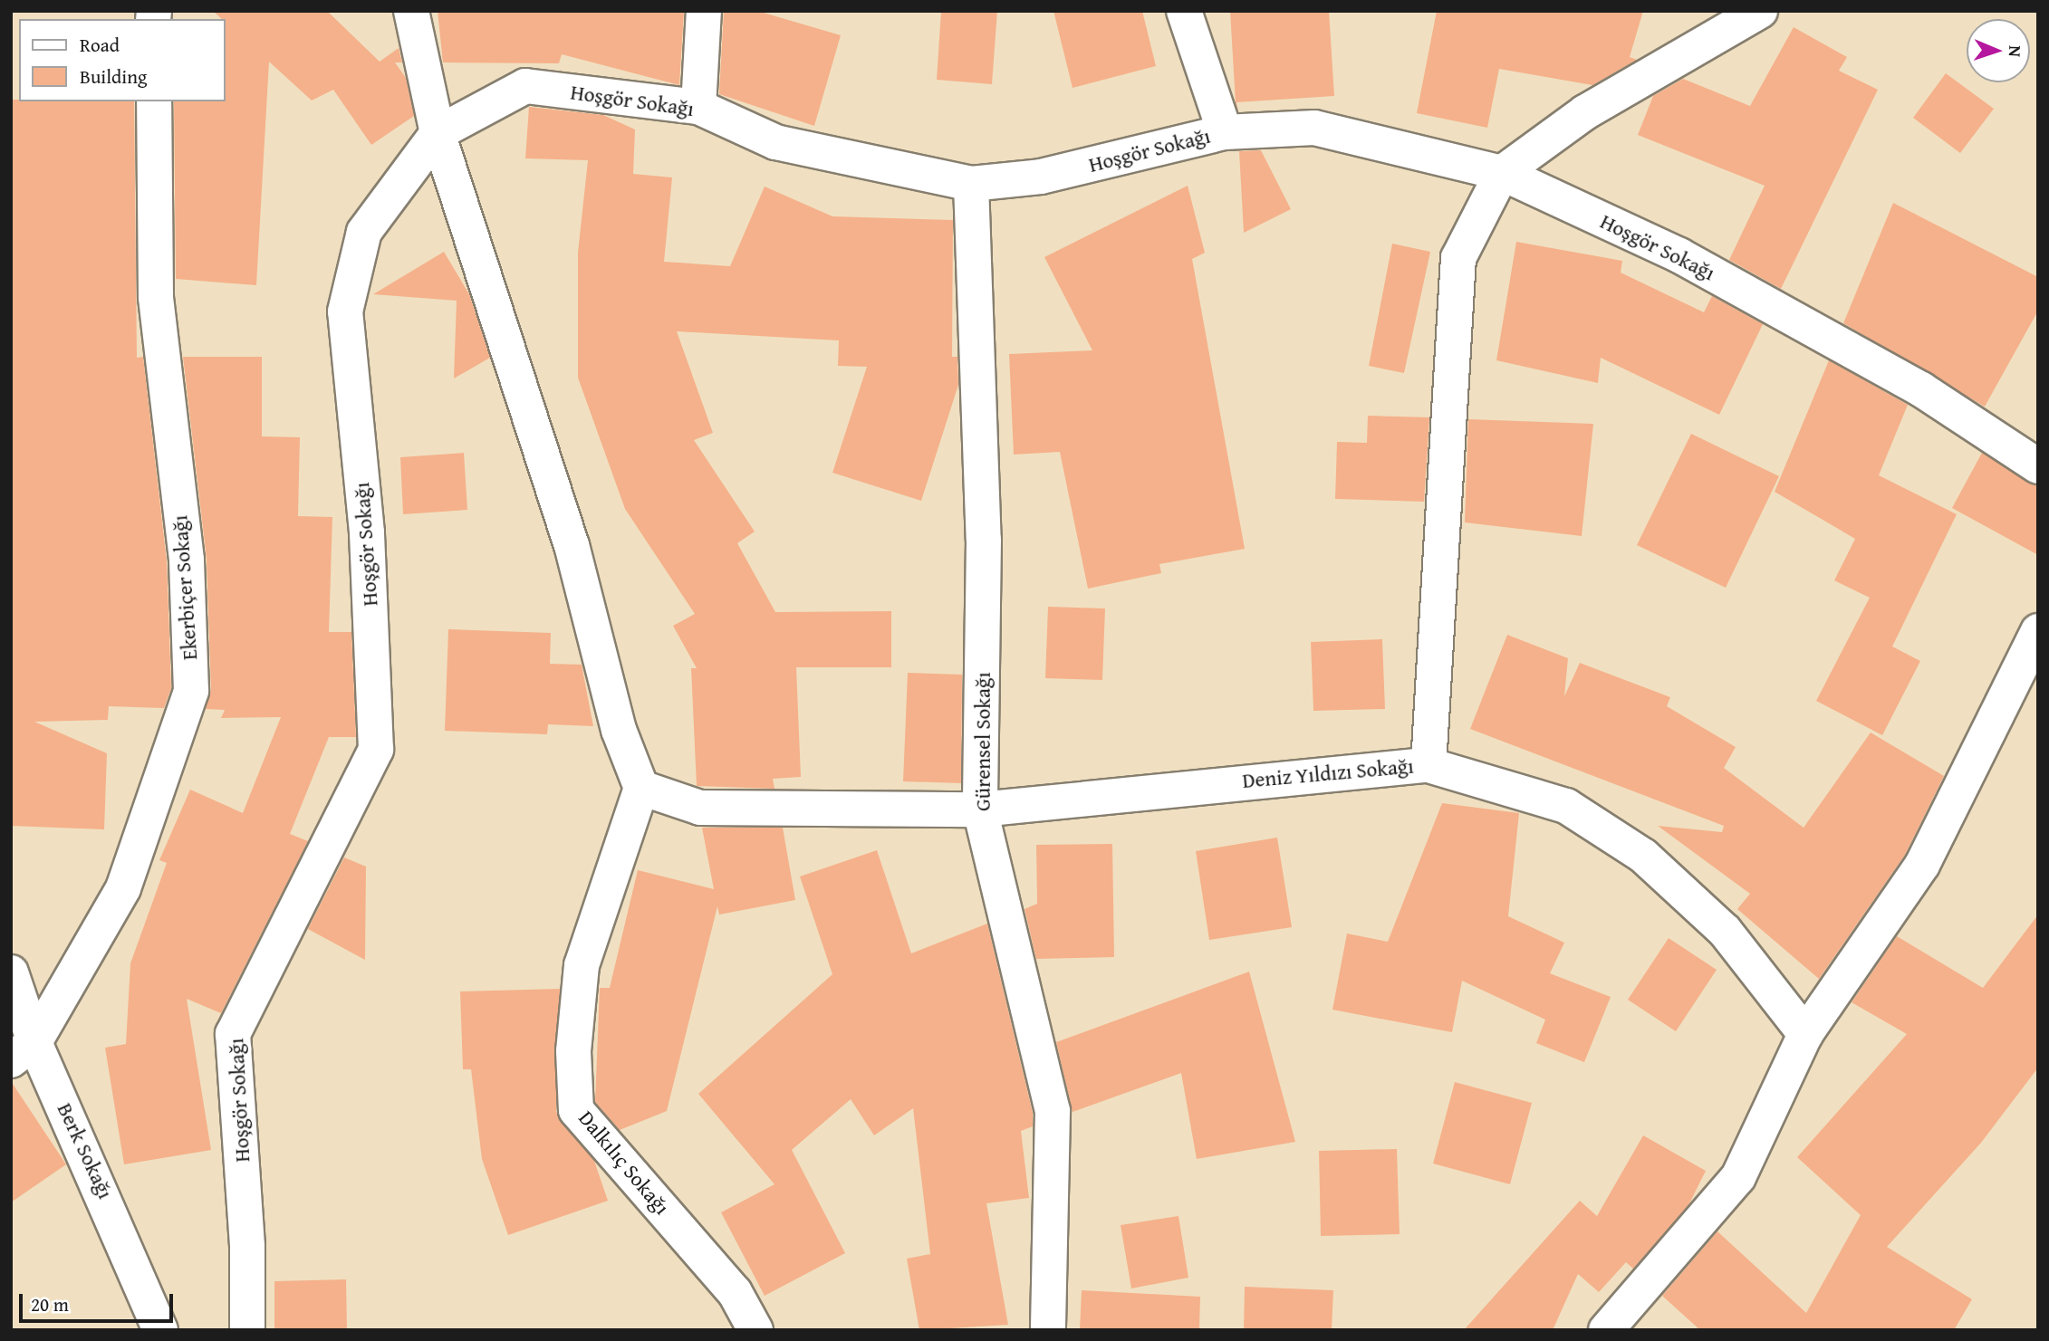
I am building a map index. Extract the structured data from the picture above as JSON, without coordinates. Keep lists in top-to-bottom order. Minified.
{"streets":{"street":["Hoşgör Sokağı","Ekerbiçer Sokağı","Gürensel Sokağı","Deniz Yıldızı Sokağı","Berk Sokağı","Dalkılıç Sokağı"]},"crossings":[["Hoşgör Sokağı","Gürensel Sokağı"],["Ekerbiçer Sokağı","Berk Sokağı"],["Gürensel Sokağı","Deniz Yıldızı Sokağı"],["Deniz Yıldızı Sokağı","Dalkılıç Sokağı"]],"legend":["Road","Building"],"scale_bar":"20 m","north":"right"}
